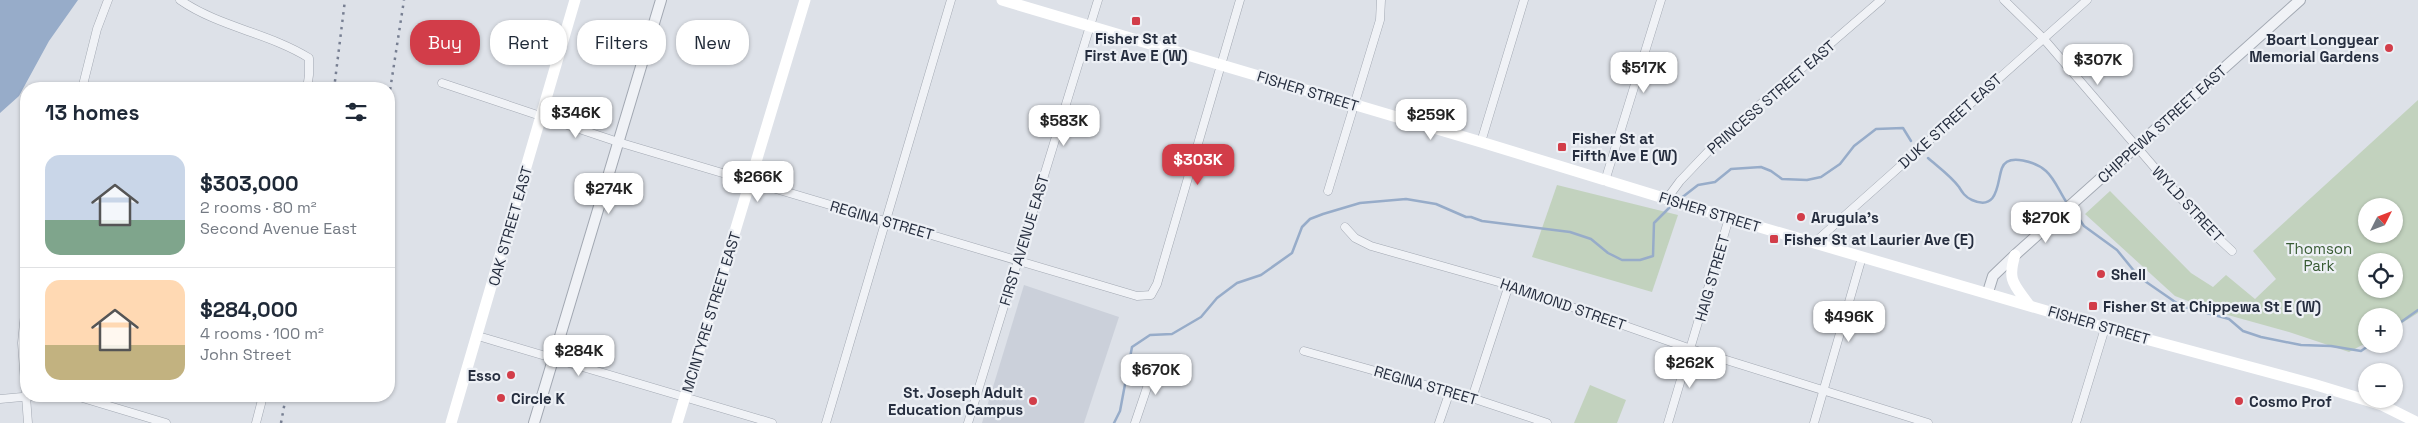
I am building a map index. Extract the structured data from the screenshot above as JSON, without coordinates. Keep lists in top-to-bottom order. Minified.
{"streets":{"main road":["FISHER STREET","OAK STREET EAST","MCINTYRE STREET EAST"],"street":["PRINCESS STREET EAST","DUKE STREET EAST","CHIPPEWA STREET EAST","WYLD STREET","REGINA STREET","FIRST AVENUE EAST","HAIG STREET","HAMMOND STREET"]},"crossings":[["FISHER STREET","PRINCESS STREET EAST"],["FISHER STREET","DUKE STREET EAST"],["FISHER STREET","CHIPPEWA STREET EAST"],["FISHER STREET","REGINA STREET"],["FISHER STREET","FIRST AVENUE EAST"],["FISHER STREET","HAIG STREET"],["DUKE STREET EAST","WYLD STREET"],["CHIPPEWA STREET EAST","WYLD STREET"],["REGINA STREET","OAK STREET EAST"],["REGINA STREET","FIRST AVENUE EAST"],["REGINA STREET","MCINTYRE STREET EAST"],["HAIG STREET","HAMMOND STREET"]],"parks":["Thomson Park"],"places":{"transit":["Fisher St at First Ave E (W)","Fisher St at Fifth Ave E (W)","Fisher St at Laurier Ave (E)","Fisher St at Chippewa St E (W)"],"other":["Boart Longyear Memorial Gardens","Arugula’s","Shell","Esso","Circle K","St. Joseph Adult Education Campus","Cosmo Prof"]},"north":"top right","page":{"chip":["Buy","Rent","Filters","New"],"price":["$307K","$517K","$346K","$259K","$583K","$303K","$266K","$274K","$270K","$496K","$284K","$262K","$670K"],"heading":"13 homes","list":[{"name":"$303,000","note":"2 rooms · 80 m² · Second Avenue East"},{"name":"$284,000","note":"4 rooms · 100 m² · John Street"}],"map_buttons":["+","−"]}}
